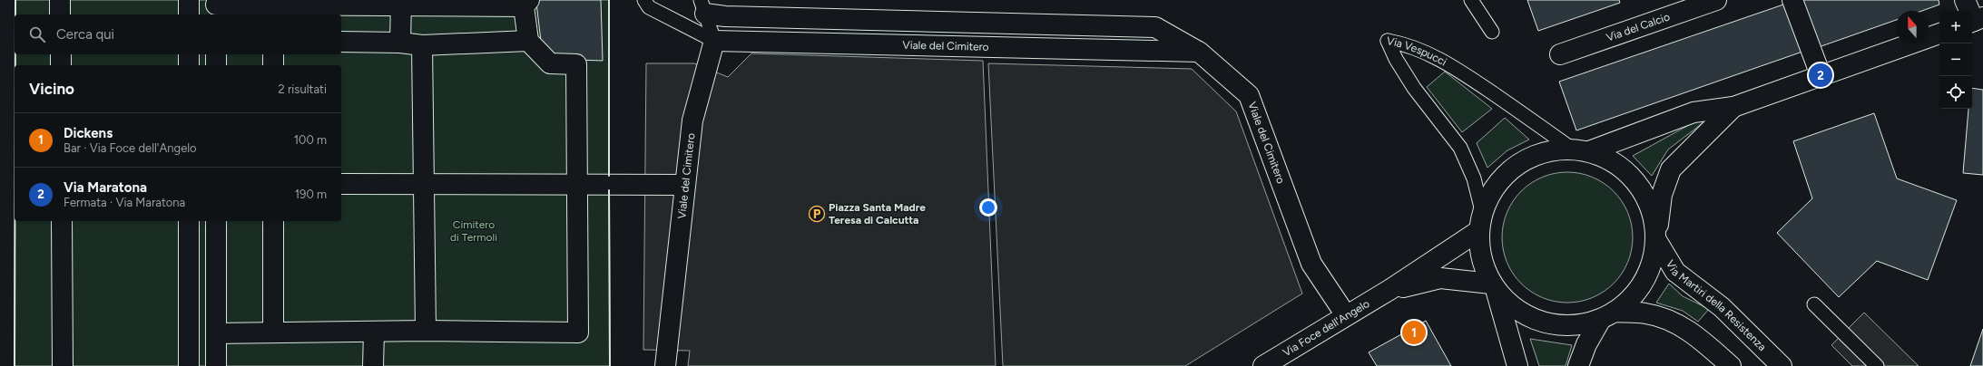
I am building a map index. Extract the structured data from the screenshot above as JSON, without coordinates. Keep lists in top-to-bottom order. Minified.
{"streets":{"street":["Via del Calcio","Viale del Cimitero","Via Martiri della Resistenza","Via Foce dell'Angelo"],"lane":["Via Vespucci"]},"crossings":[["Viale del Cimitero","Via Foce dell'Angelo"],["Via Vespucci","Via Martiri della Resistenza"],["Via Martiri della Resistenza","Via Foce dell'Angelo"]],"parks":["Cimitero di Termoli"],"places":{"parking":["Piazza Santa Madre Teresa di Calcutta"]},"north":"top","page":{"map_buttons":["+","−"],"search":"Cerca qui","pins":["2","1"],"heading":["Vicino","2 risultati"],"list":[{"mark":"1","name":"Dickens","note":"Bar · Via Foce dell'Angelo","value":"100 m"},{"mark":"2","name":"Via Maratona","note":"Fermata · Via Maratona","value":"190 m"}]}}
